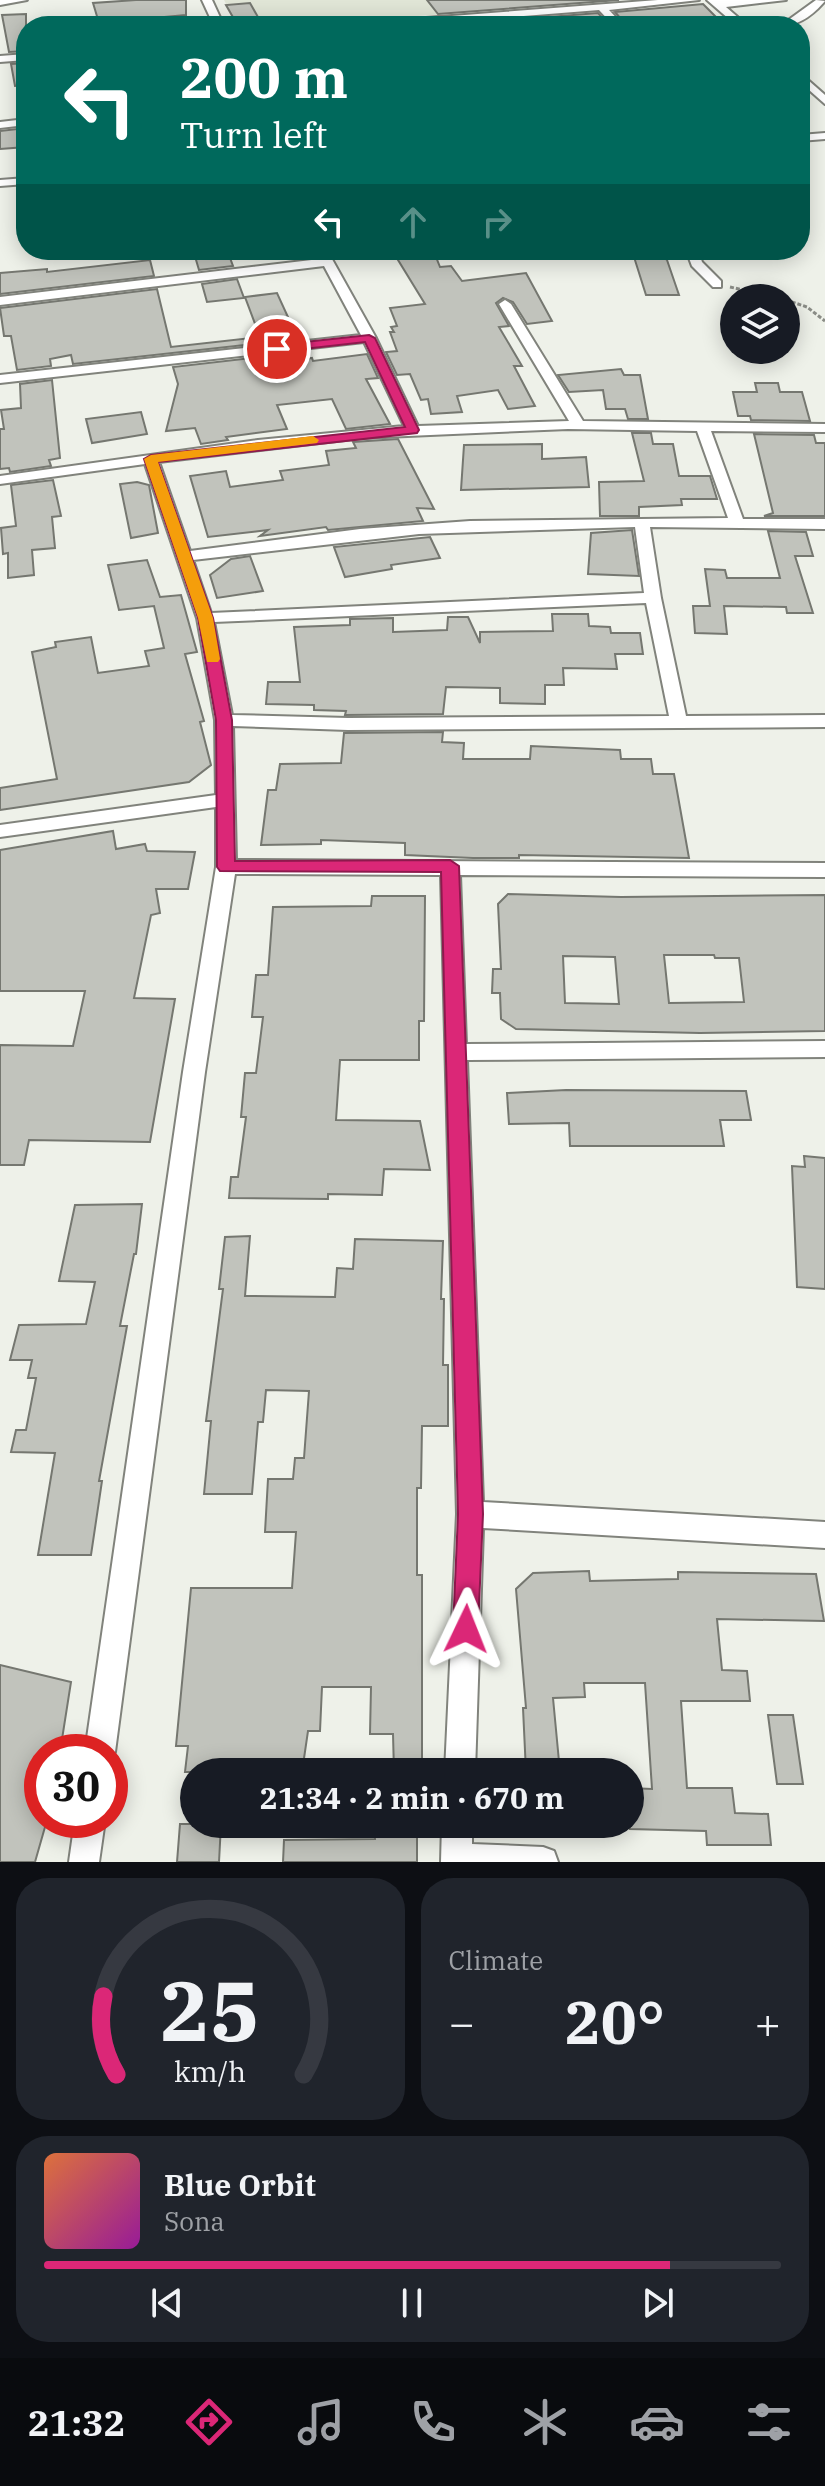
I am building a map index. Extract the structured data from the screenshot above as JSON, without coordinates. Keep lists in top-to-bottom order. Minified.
{"page":{"turn":["200 m","Turn left"],"limit":"30","trip":"21:34 · 2 min · 670 m","tile":"Climate","heat":["−","20°","+"],"song":["Blue Orbit","Sona"],"tabs":"21:32","gauge":["25","km/h"]}}
